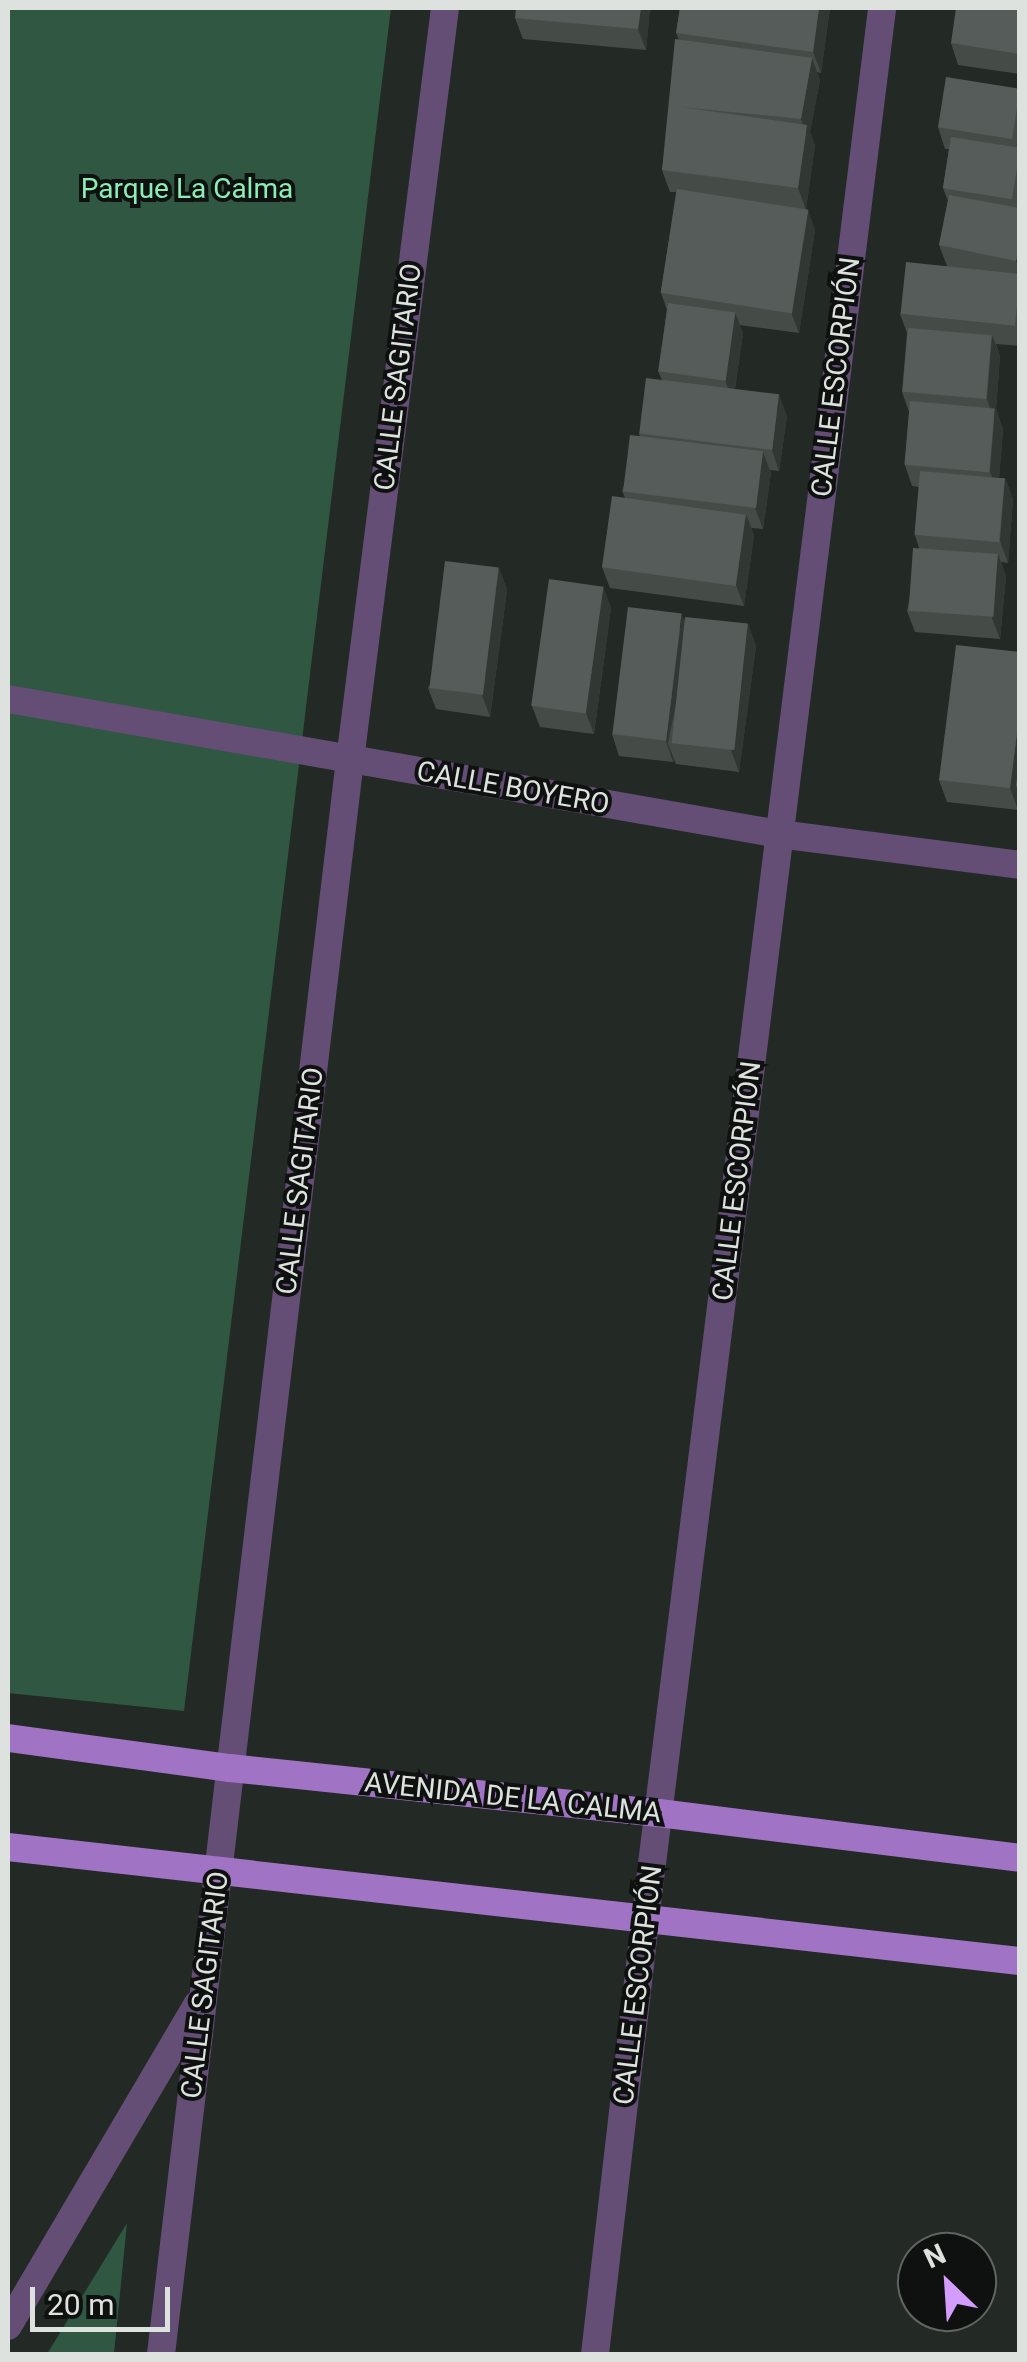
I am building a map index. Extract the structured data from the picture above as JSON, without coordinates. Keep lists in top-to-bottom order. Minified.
{"streets":{"main road":["AVENIDA DE LA CALMA"],"street":["CALLE SAGITARIO","CALLE ESCORPIÓN","CALLE BOYERO"]},"crossings":[["CALLE SAGITARIO","CALLE BOYERO"],["CALLE SAGITARIO","AVENIDA DE LA CALMA"],["CALLE ESCORPIÓN","CALLE BOYERO"],["CALLE ESCORPIÓN","AVENIDA DE LA CALMA"]],"parks":["Parque La Calma"],"scale_bar":"20 m","north":"top left"}
